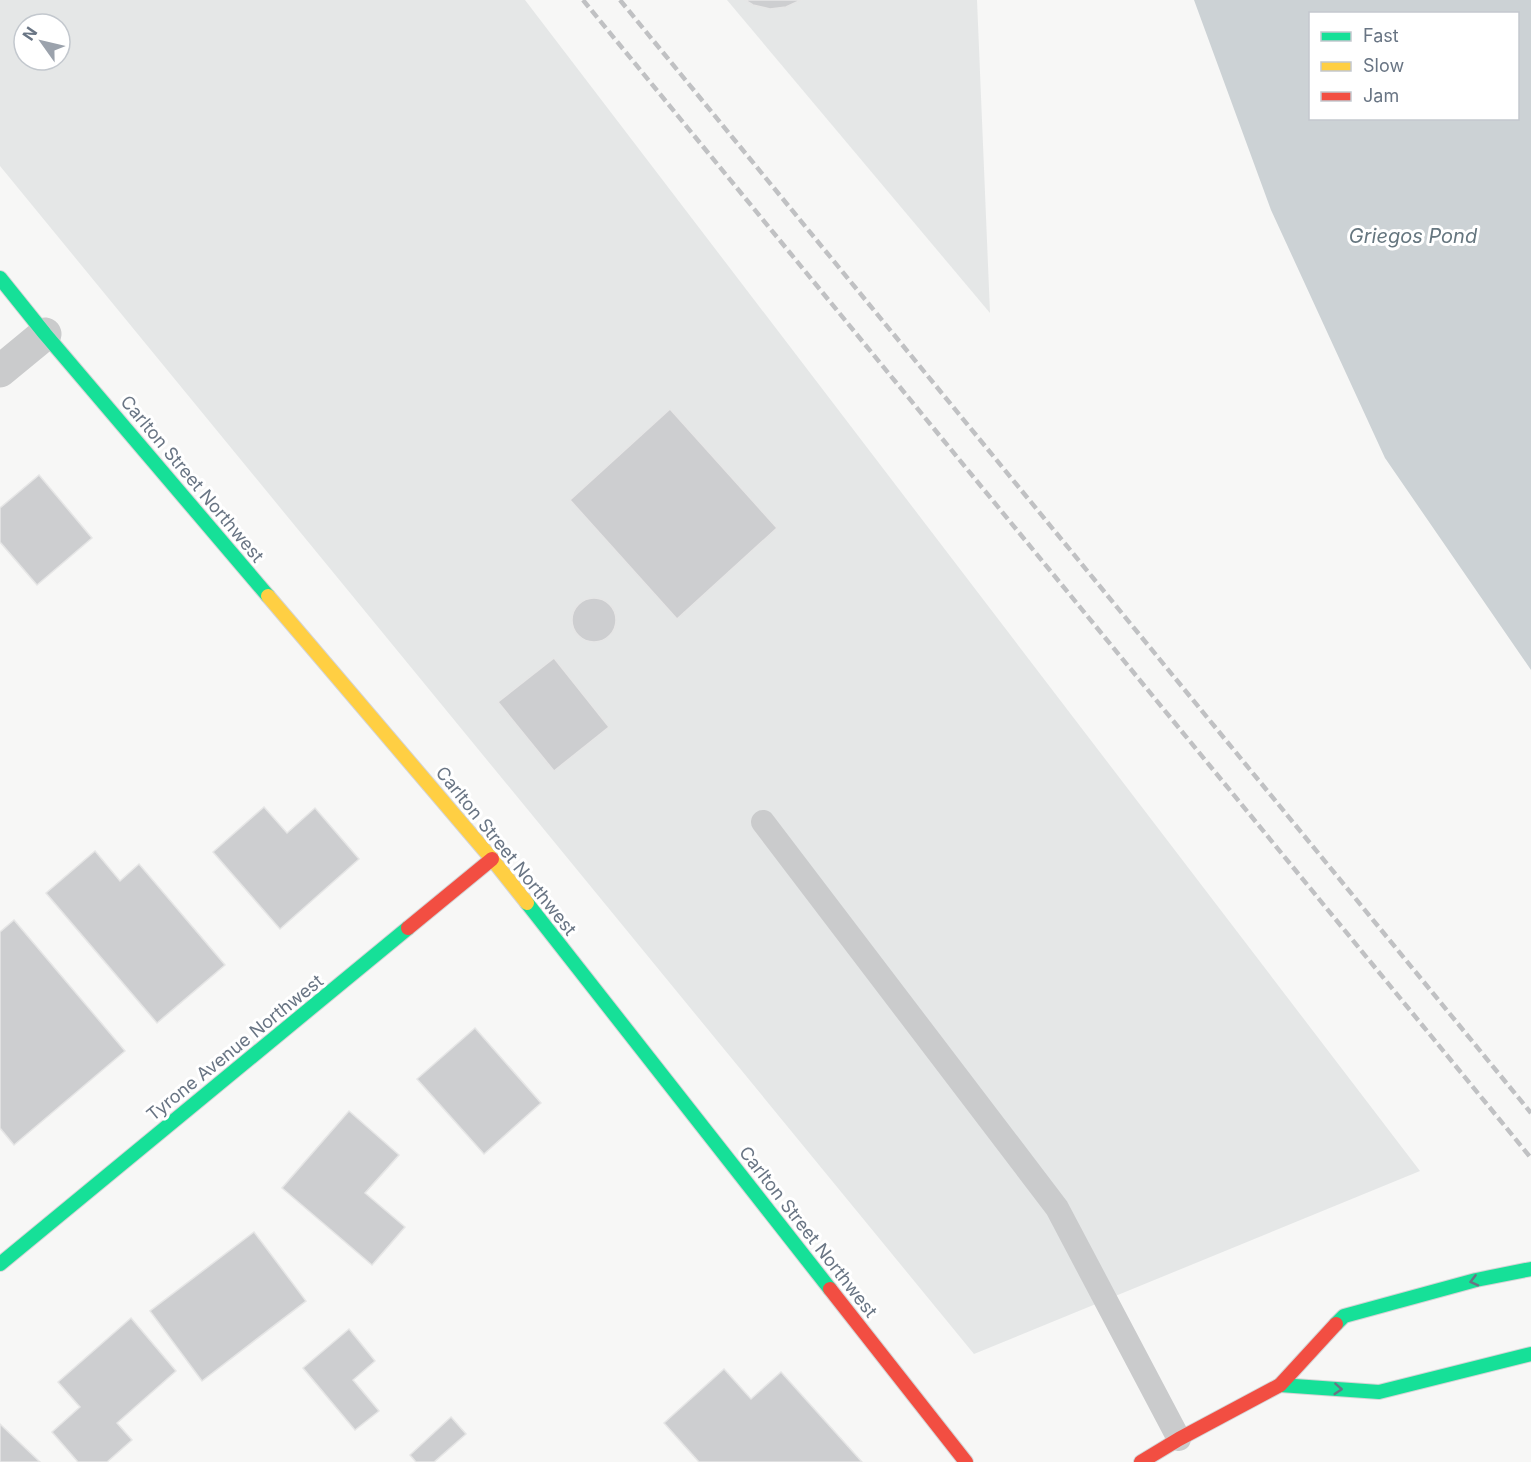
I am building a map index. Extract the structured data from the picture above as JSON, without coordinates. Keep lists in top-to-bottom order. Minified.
{"streets":{"street":["Carlton Street Northwest","Tyrone Avenue Northwest"]},"crossings":[["Carlton Street Northwest","Tyrone Avenue Northwest"]],"water":["Griegos Pond"],"legend":["Fast","Slow","Jam"],"north":"top left"}
